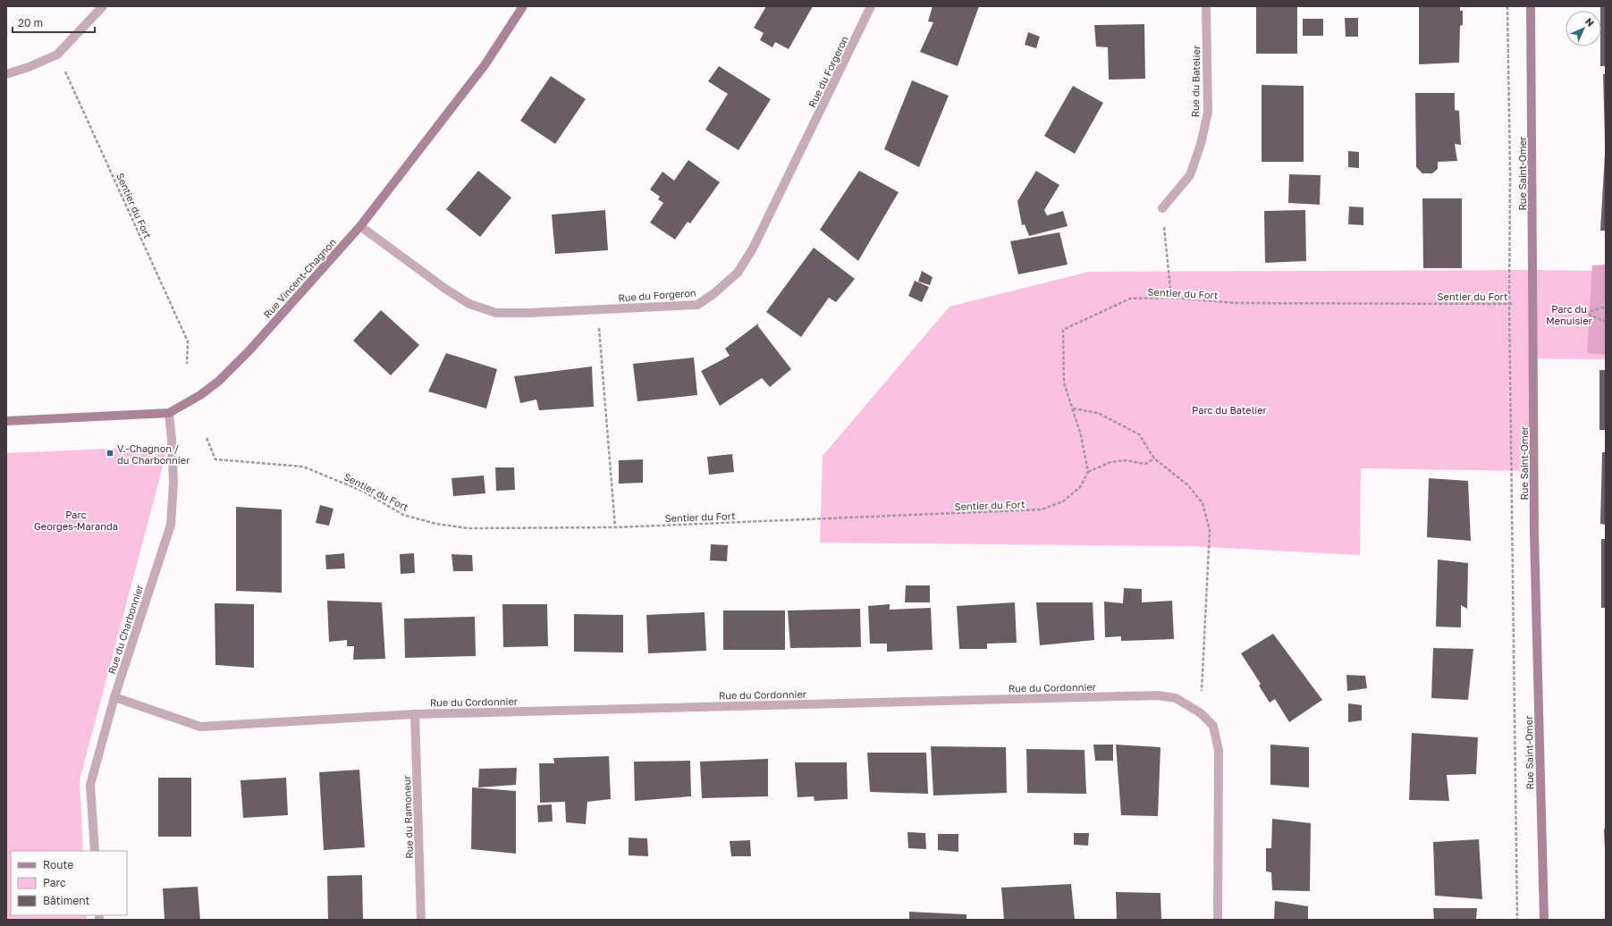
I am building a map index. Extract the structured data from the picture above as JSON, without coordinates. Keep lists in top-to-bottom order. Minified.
{"streets":{"street":["Rue du Forgeron","Rue du Batelier","Rue Saint-Omer","Rue Vincent-Chagnon","Rue du Charbonnier","Rue du Cordonnier","Rue du Ramoneur"],"path":["Sentier du Fort"]},"crossings":[["Rue du Forgeron","Rue Vincent-Chagnon"],["Rue Saint-Omer","Sentier du Fort"],["Rue Vincent-Chagnon","Rue du Charbonnier"],["Rue du Charbonnier","Rue du Cordonnier"],["Rue du Cordonnier","Rue du Ramoneur"]],"parks":["Parc du Menuisier","Parc du Batelier","Parc Georges-Maranda"],"places":{"transit":["V.-Chagnon / du Charbonnier"]},"legend":["Route","Parc","Bâtiment"],"scale_bar":"20 m","north":"top right"}
